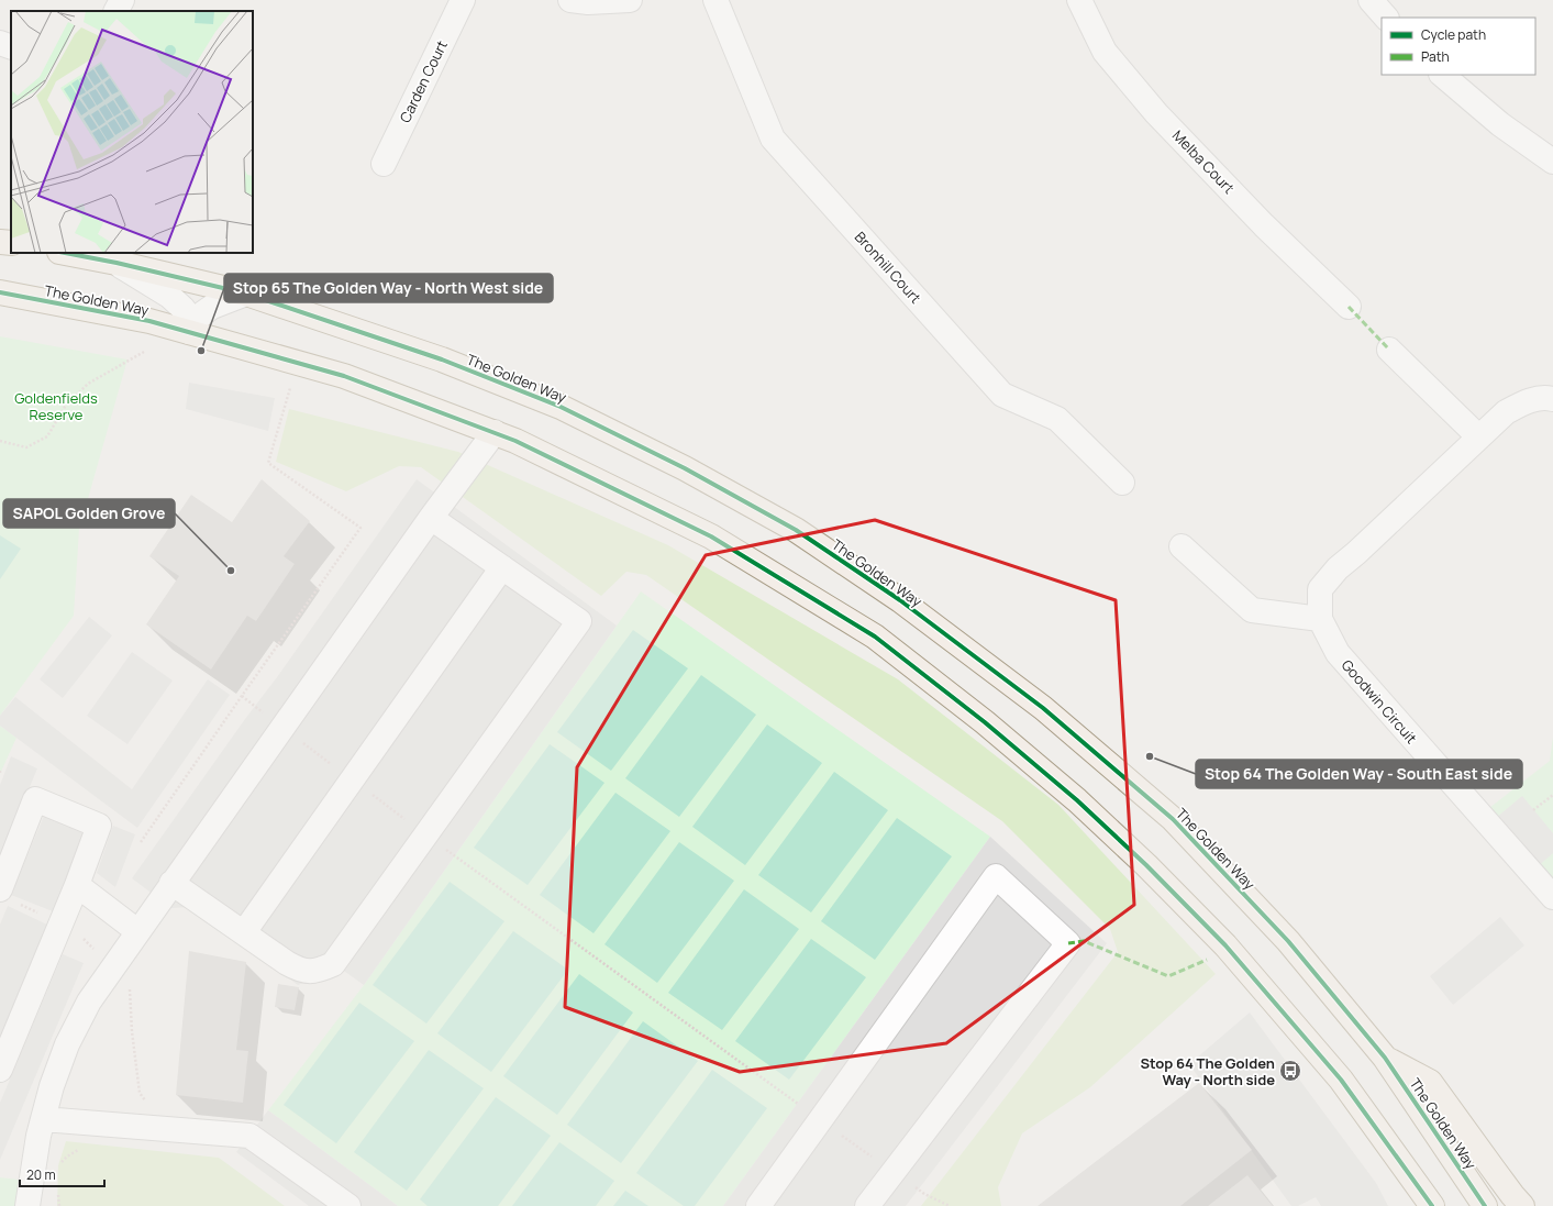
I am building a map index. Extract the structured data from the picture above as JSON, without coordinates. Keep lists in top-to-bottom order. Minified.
{"streets":{"main road":["The Golden Way"],"street":["Carden Court","Melba Court","Bronhill Court","Goodwin Circuit"]},"parks":["Goldenfields Reserve"],"places":{"other":["Stop 65 The Golden Way - North West side","SAPOL Golden Grove","Stop 64 The Golden Way - South East side"],"bus stop":["Stop 64 The Golden Way - North side"]},"legend":["Cycle path","Path"],"scale_bar":"20 m"}
